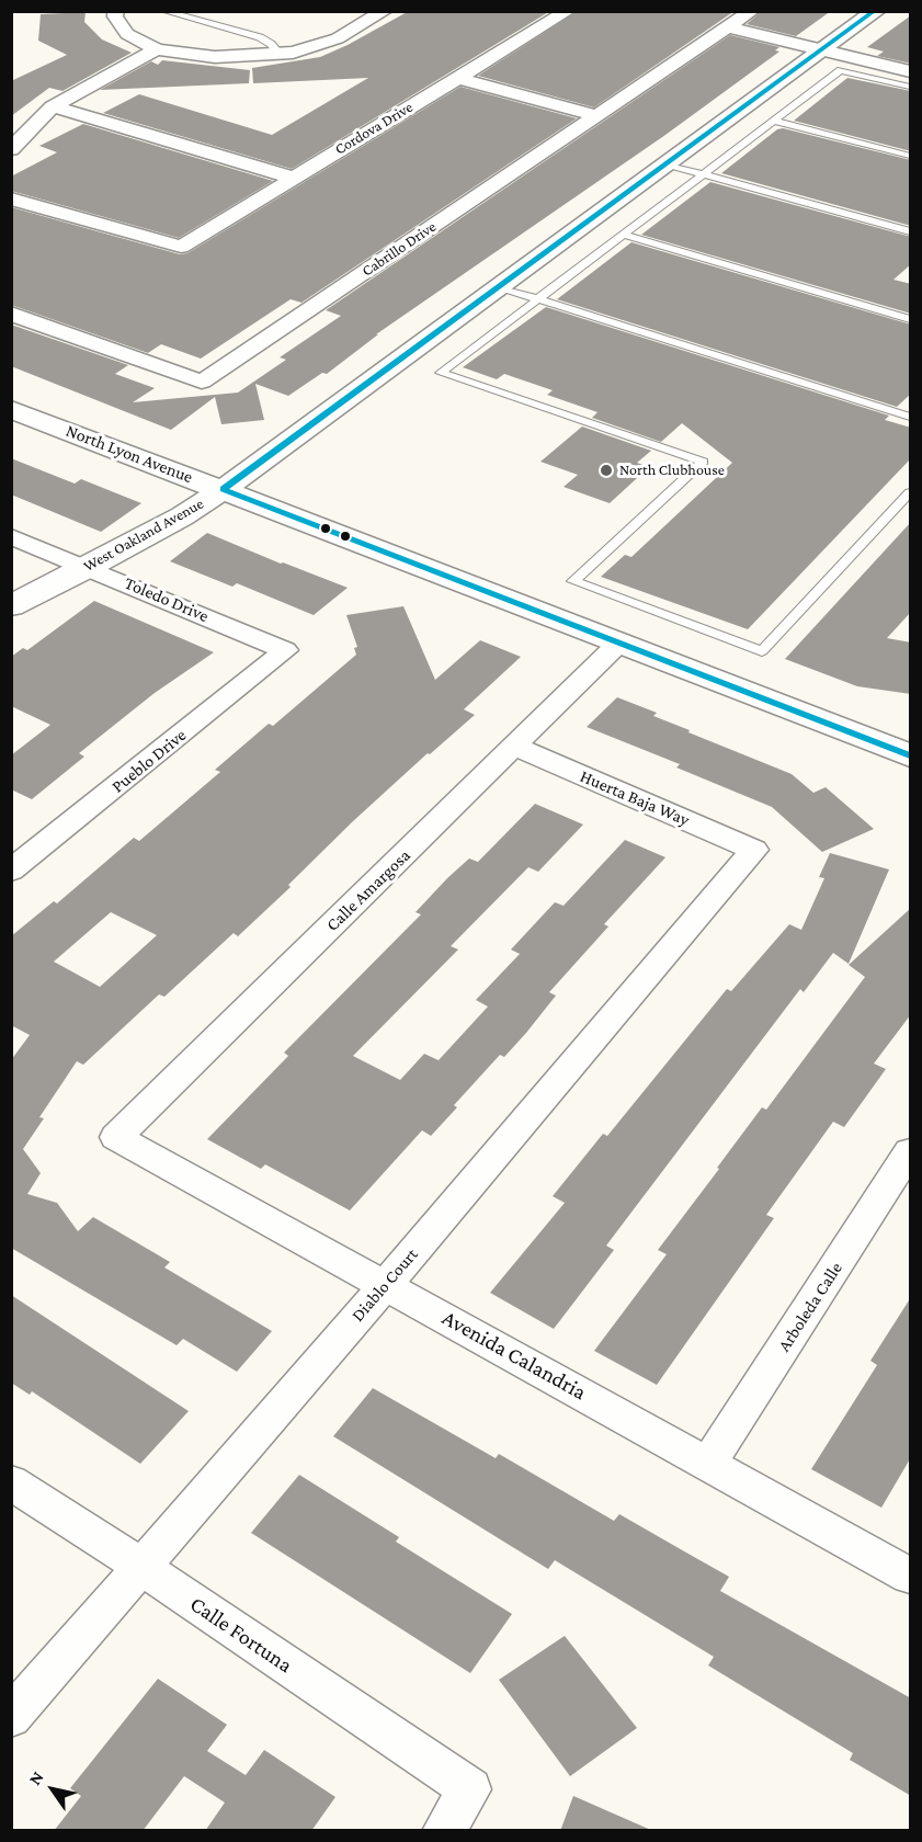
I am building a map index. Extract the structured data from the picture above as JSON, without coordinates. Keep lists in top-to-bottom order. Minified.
{"streets":{"street":["Cordova Drive","Cabrillo Drive","North Lyon Avenue","West Oakland Avenue","Toledo Drive","Pueblo Drive","Huerta Baja Way","Calle Amargosa","Diablo Court","Arboleda Calle","Avenida Calandria","Calle Fortuna"]},"crossings":[["North Lyon Avenue","West Oakland Avenue"],["North Lyon Avenue","Calle Amargosa"],["West Oakland Avenue","Toledo Drive"],["Toledo Drive","Pueblo Drive"],["Huerta Baja Way","Calle Amargosa"],["Huerta Baja Way","Diablo Court"],["Calle Amargosa","Avenida Calandria"],["Diablo Court","Avenida Calandria"],["Diablo Court","Calle Fortuna"],["Arboleda Calle","Avenida Calandria"]],"places":["North Clubhouse"],"north":"top left"}
